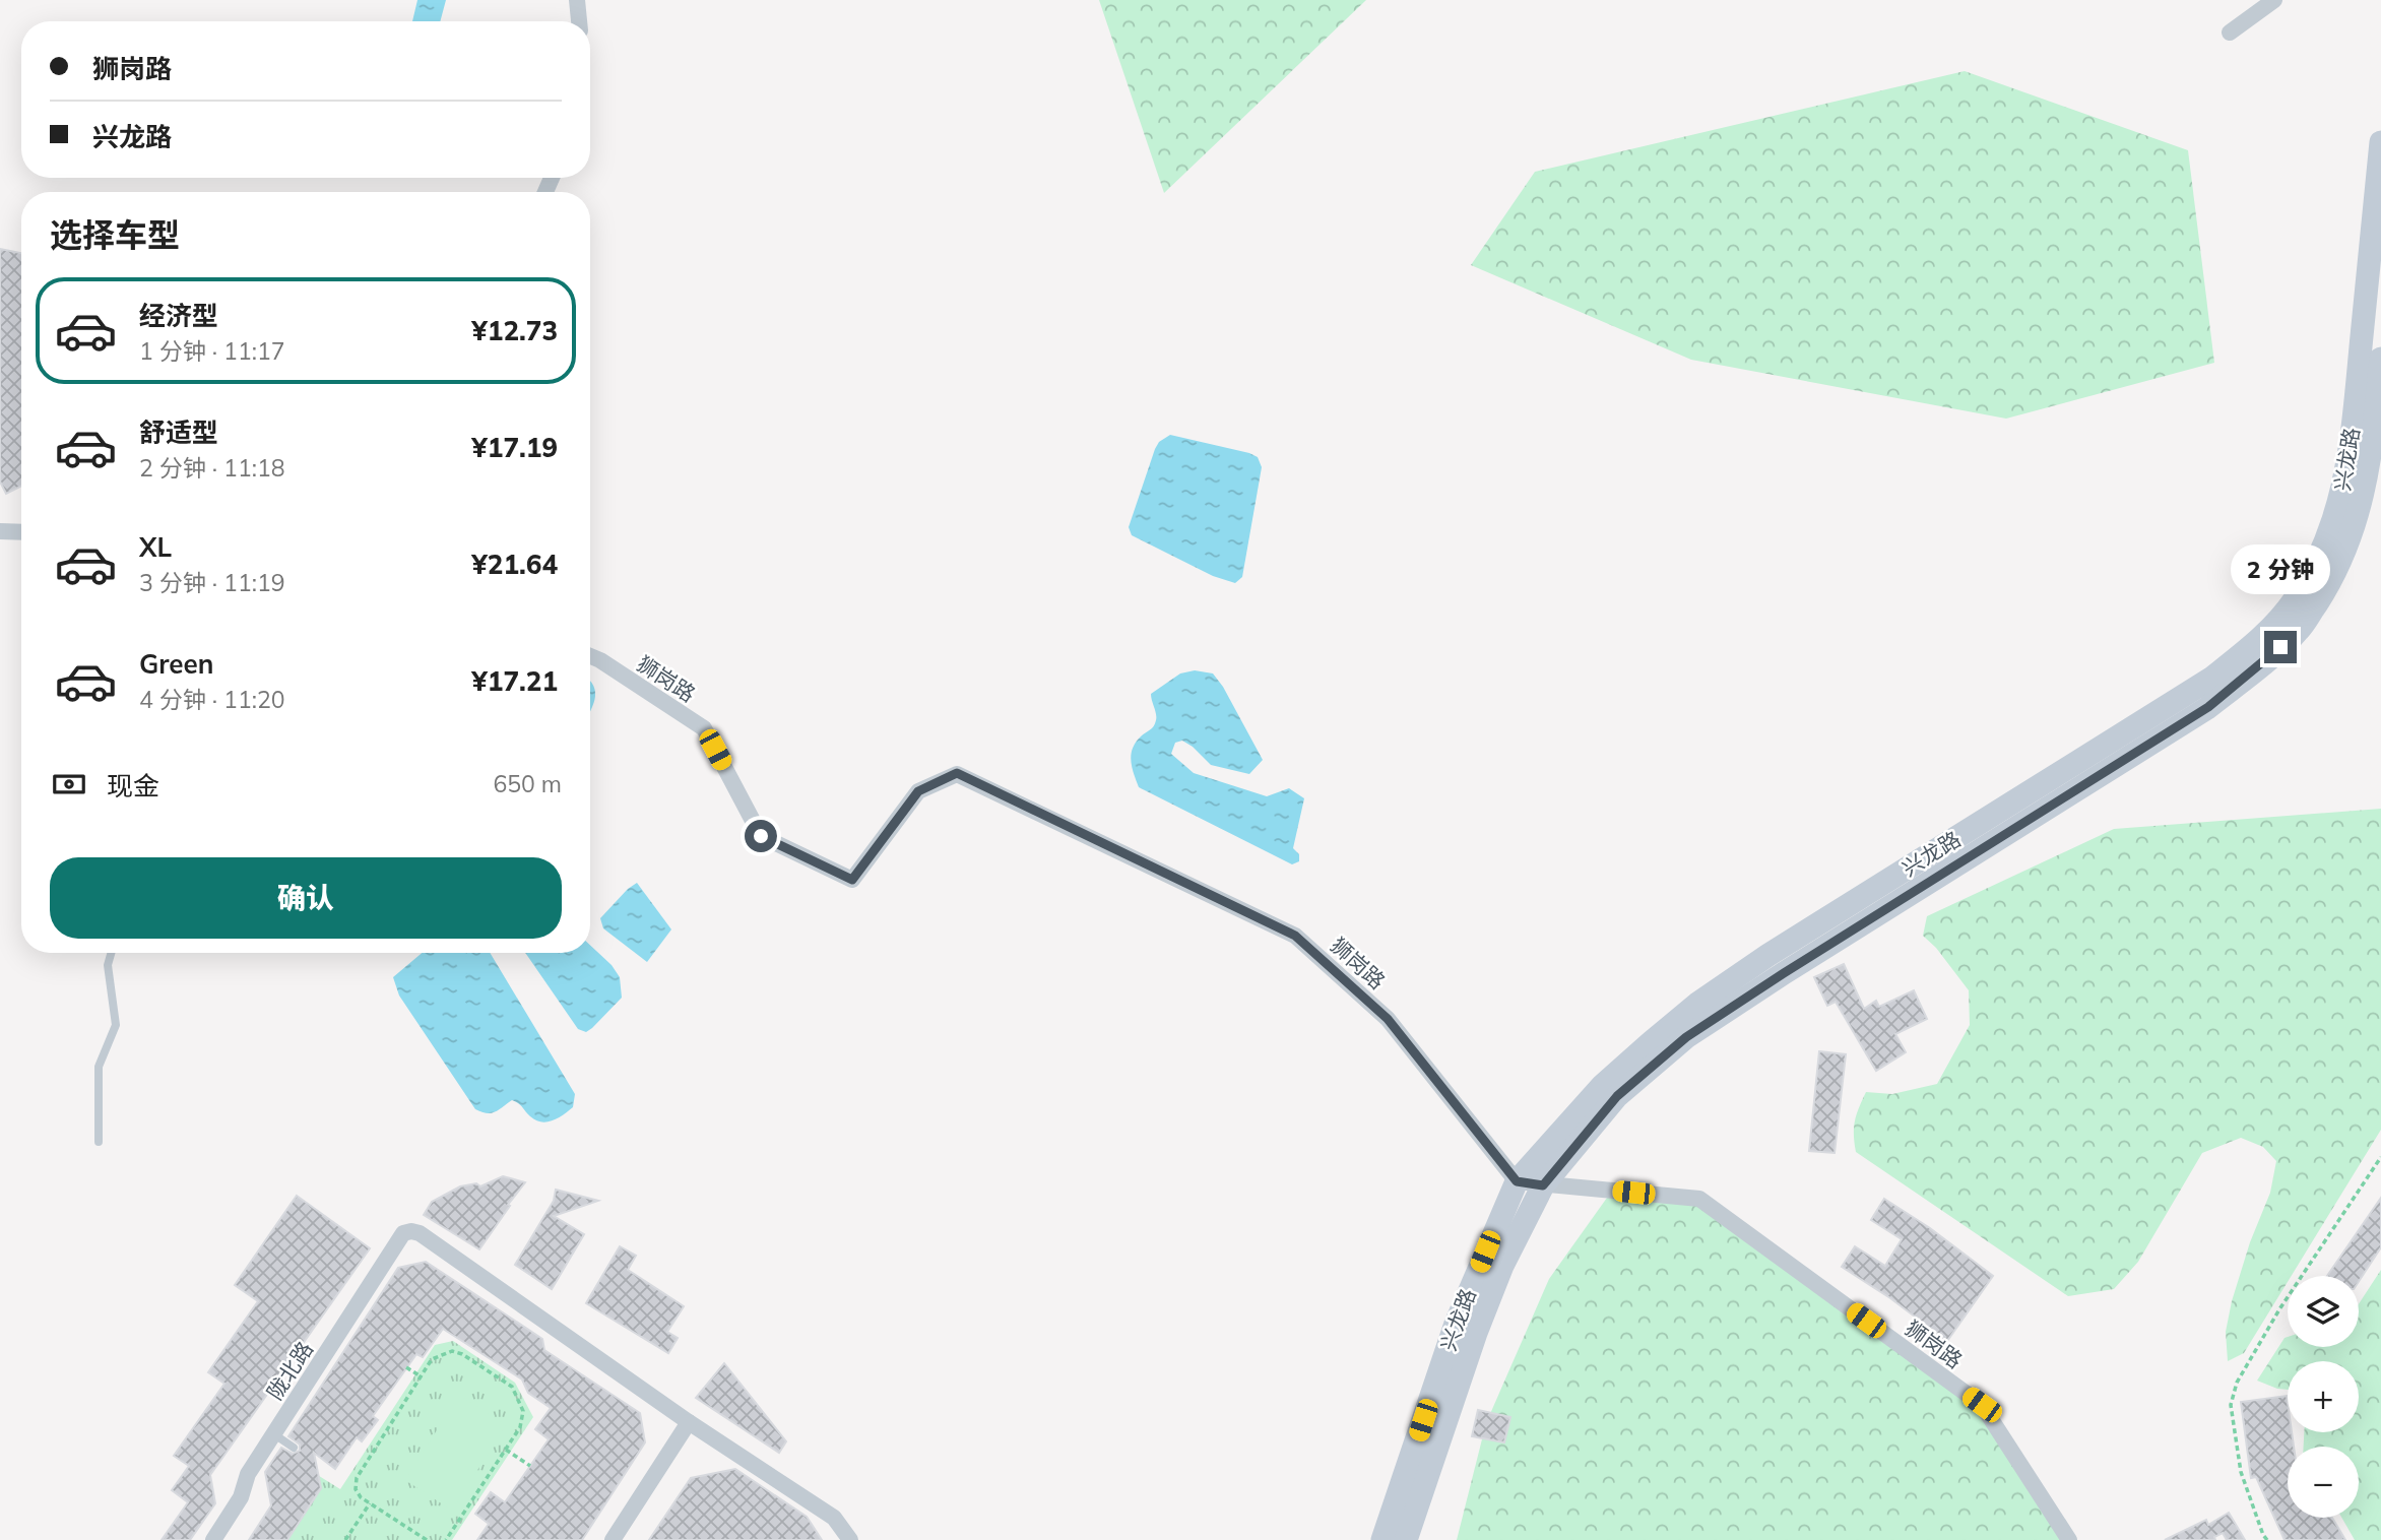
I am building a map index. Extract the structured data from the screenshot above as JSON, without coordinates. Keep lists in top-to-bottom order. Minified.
{"streets":{"main road":["兴龙路"],"street":["狮岗路","陇北路"]},"crossings":[["兴龙路","狮岗路"]],"page":{"banner":["狮岗路","兴龙路"],"heading":"选择车型","list":[{"name":"经济型","note":"1 分钟 · 11:17","value":"¥12.73"},{"name":"舒适型","note":"2 分钟 · 11:18","value":"¥17.19"},{"name":"XL","note":"3 分钟 · 11:19","value":"¥21.64"},{"name":"Green","note":"4 分钟 · 11:20","value":"¥17.21"}],"bubble":"2 分钟","pay":["现金","650 m"],"buttons":"确认","map_buttons":["+","−"]}}
